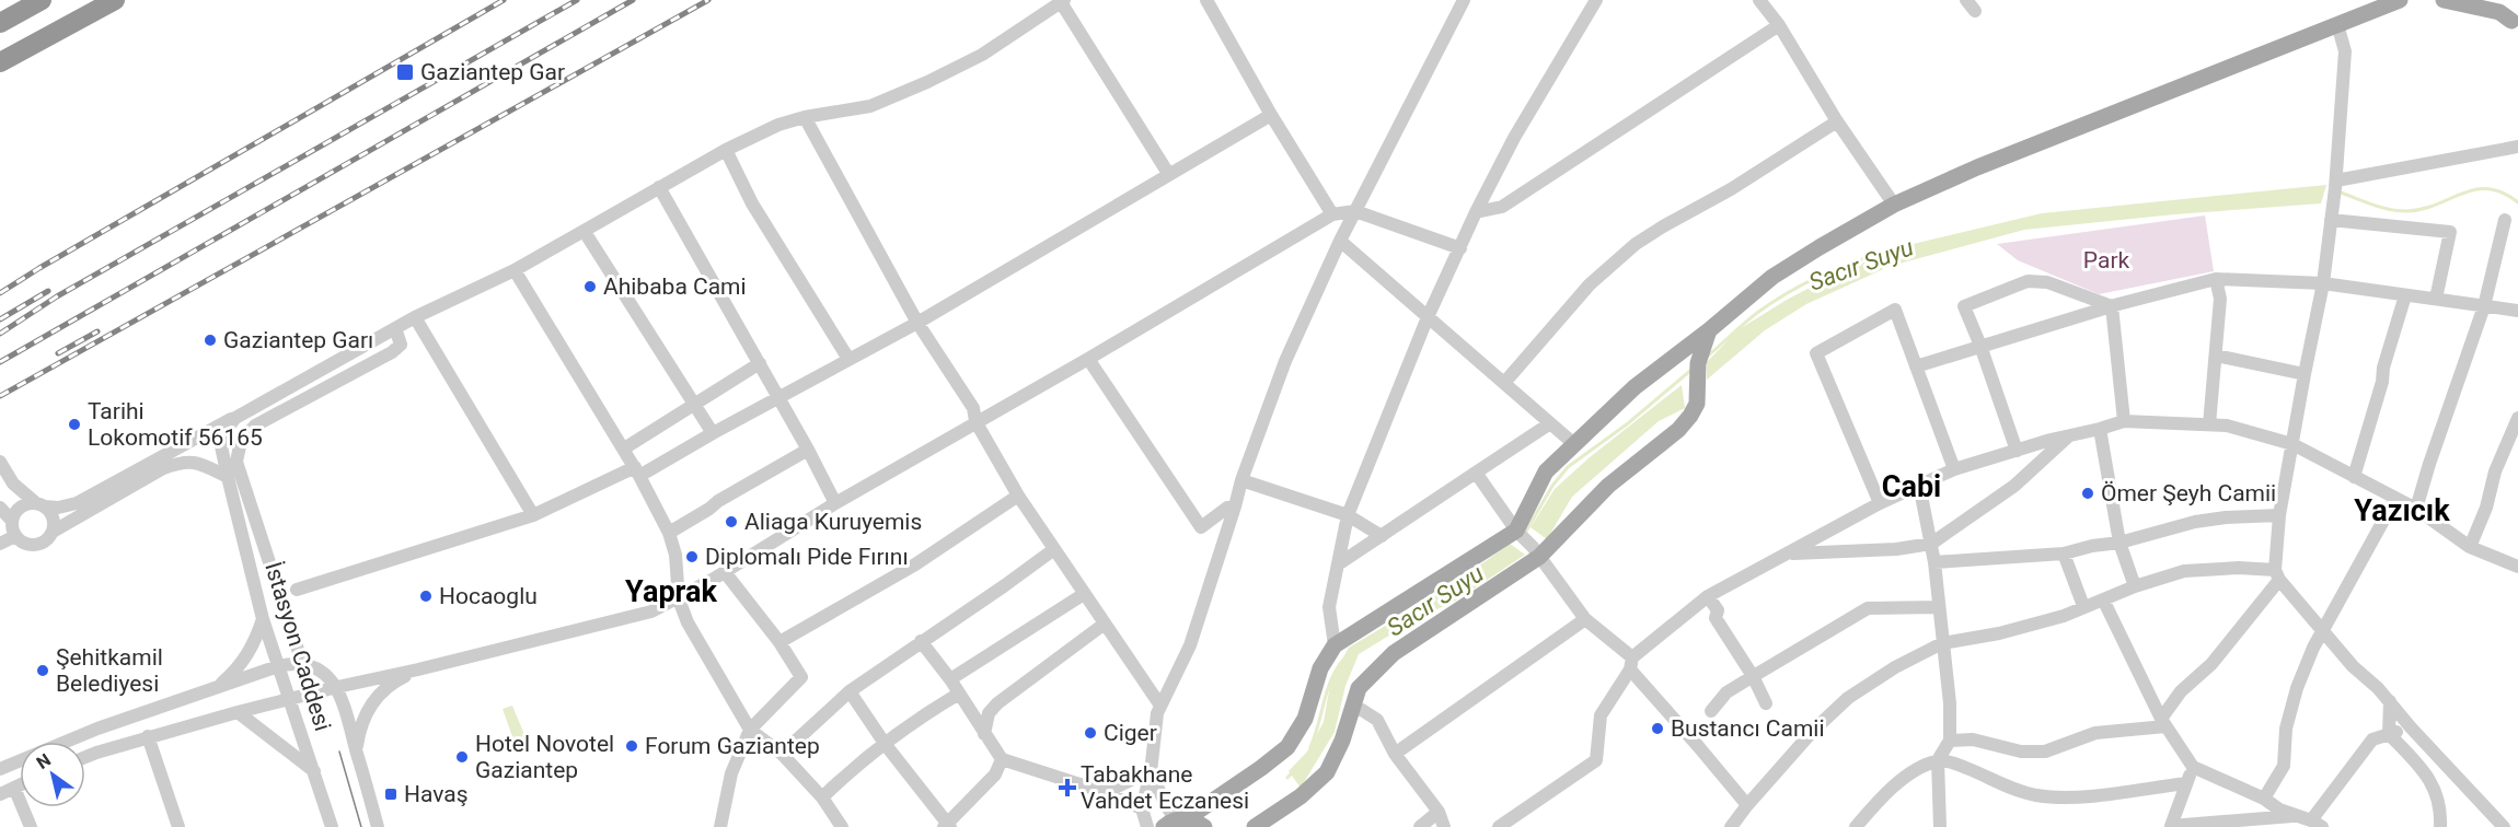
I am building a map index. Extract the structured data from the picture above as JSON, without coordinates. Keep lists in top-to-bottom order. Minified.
{"streets":{"street":["İstasyon Caddesi"]},"districts":["Cabi","Yazıcık","Yaprak"],"water":["Sacır Suyu"],"parks":["Park"],"places":{"transit":["Gaziantep Gar","Havaş"],"other":["Ahibaba Cami","Gaziantep Garı","Tarihi Lokomotif 56165","Ömer Şeyh Camii","Aliaga Kuruyemis","Diplomalı Pide Fırını","Hocaoglu","Şehitkamil Belediyesi","Bustancı Camii","Ciger","Forum Gaziantep","Hotel Novotel Gaziantep"],"health":["Tabakhane Vahdet Eczanesi"]},"north":"top left"}
